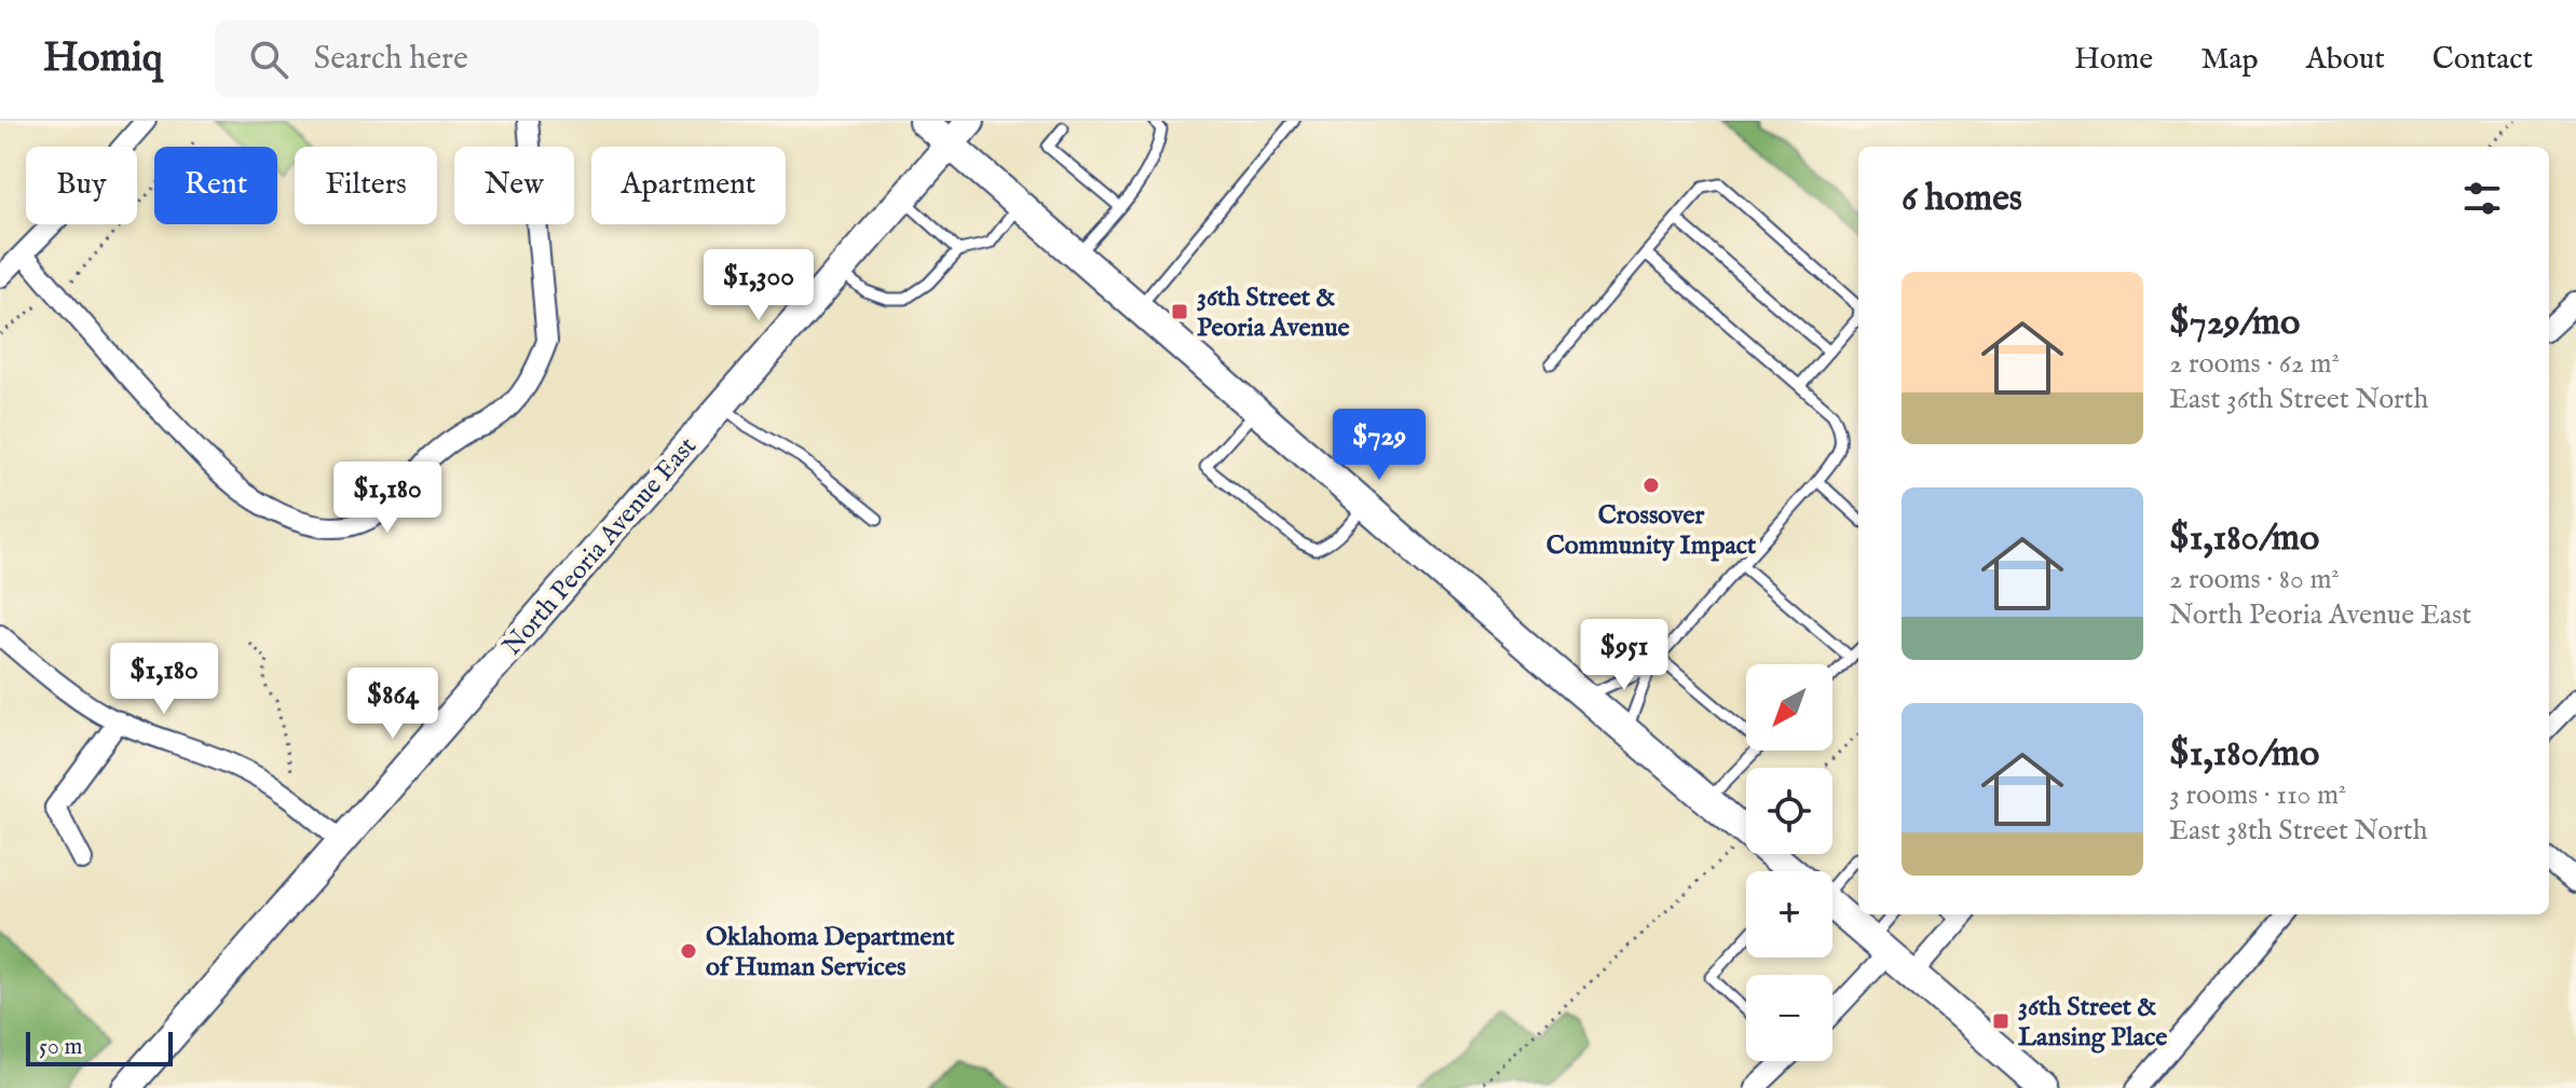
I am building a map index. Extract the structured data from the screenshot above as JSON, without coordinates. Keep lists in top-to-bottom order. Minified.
{"streets":{"main road":["North Peoria Avenue East"]},"places":{"transit":["36th Street & Peoria Avenue","36th Street & Lansing Place"],"other":["Crossover Community Impact","Oklahoma Department of Human Services"]},"scale_bar":"50 m","north":"bottom left","page":{"header":"Homiq","search":"Search here","nav":["Home","Map","About","Contact"],"chip":["Buy","Rent","Filters","New","Apartment"],"heading":"6 homes","price":["$1,300","$729","$1,180","$951","$1,180","$864"],"list":[{"name":"$729/mo","note":"2 rooms · 62 m² · East 36th Street North"},{"name":"$1,180/mo","note":"2 rooms · 80 m² · North Peoria Avenue East"},{"name":"$1,180/mo","note":"3 rooms · 110 m² · East 38th Street North"}],"map_buttons":["+","−"],"scale":"50 m"}}
